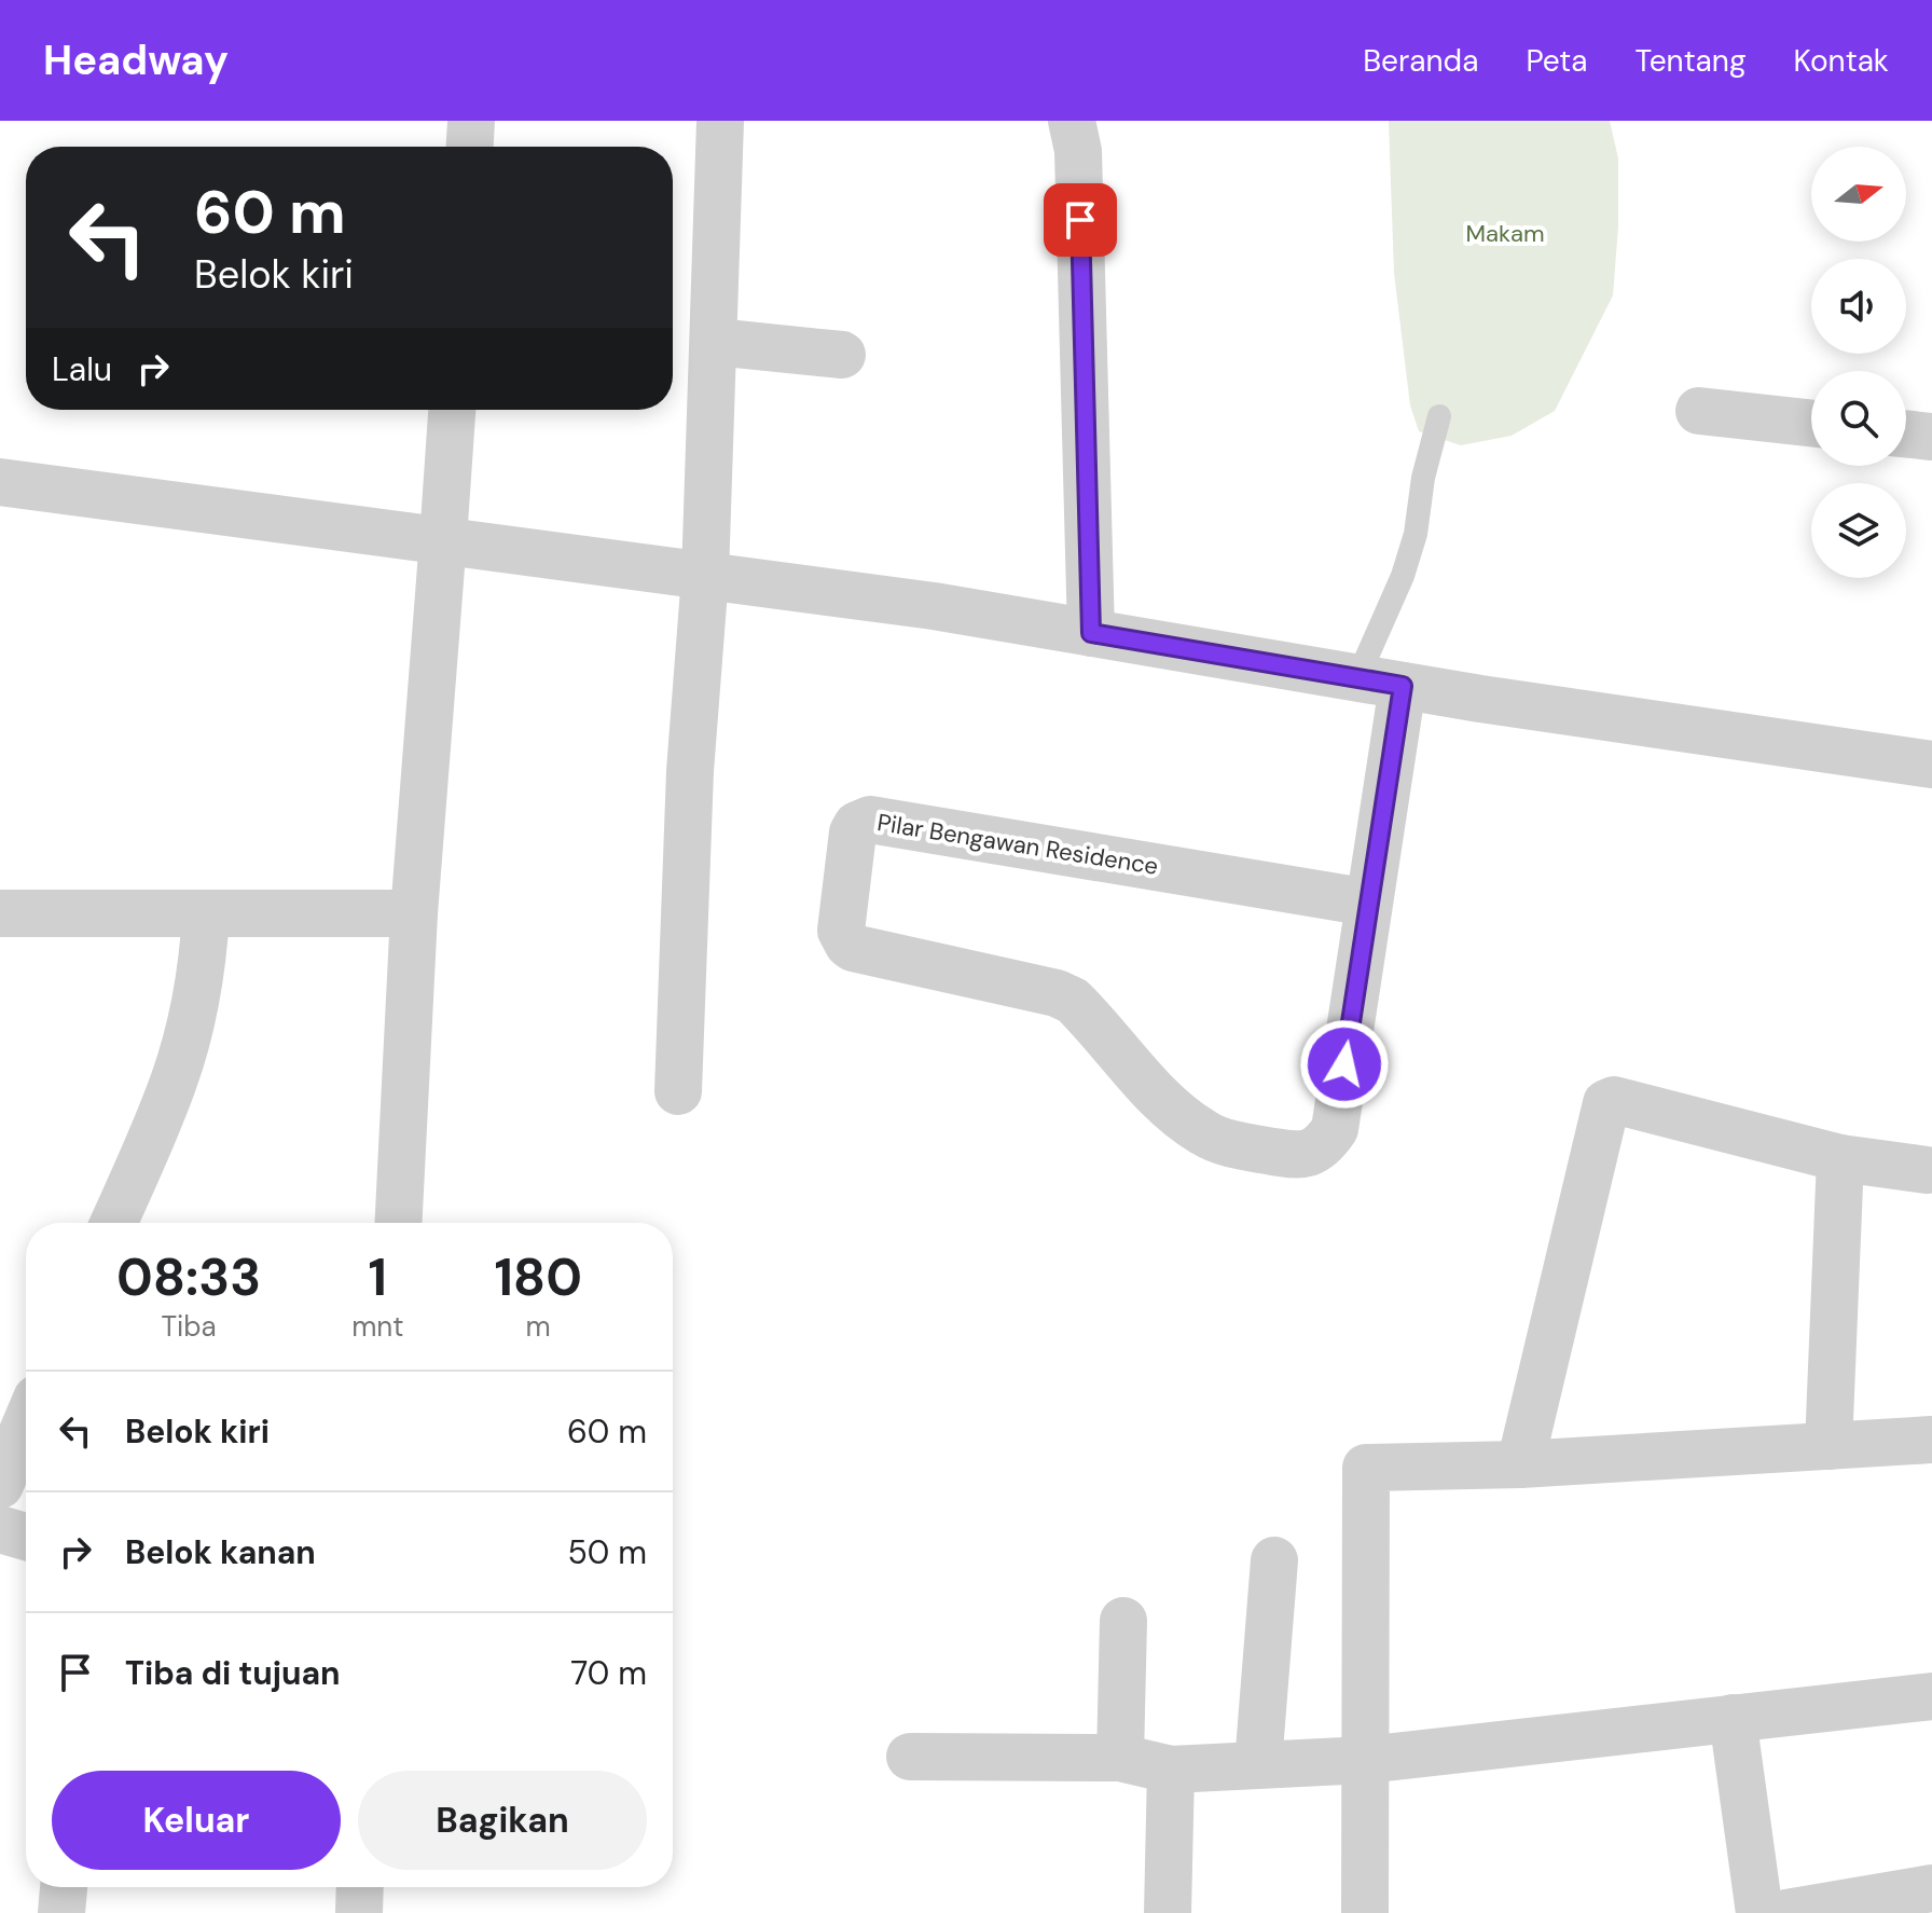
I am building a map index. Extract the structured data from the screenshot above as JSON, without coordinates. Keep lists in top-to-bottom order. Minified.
{"streets":{"street":["Pilar Bengawan Residence"]},"parks":["Makam"],"north":"right","page":{"header":"Headway","nav":["Beranda","Peta","Tentang","Kontak"],"turn":["60 m","Belok kiri"],"then":"Lalu","eta":["08:33","Tiba","1","mnt","180","m"],"list":[{"name":"Belok kiri","value":"60 m"},{"name":"Belok kanan","value":"50 m"},{"name":"Tiba di tujuan","value":"70 m"}],"buttons":["Keluar","Bagikan"]}}
